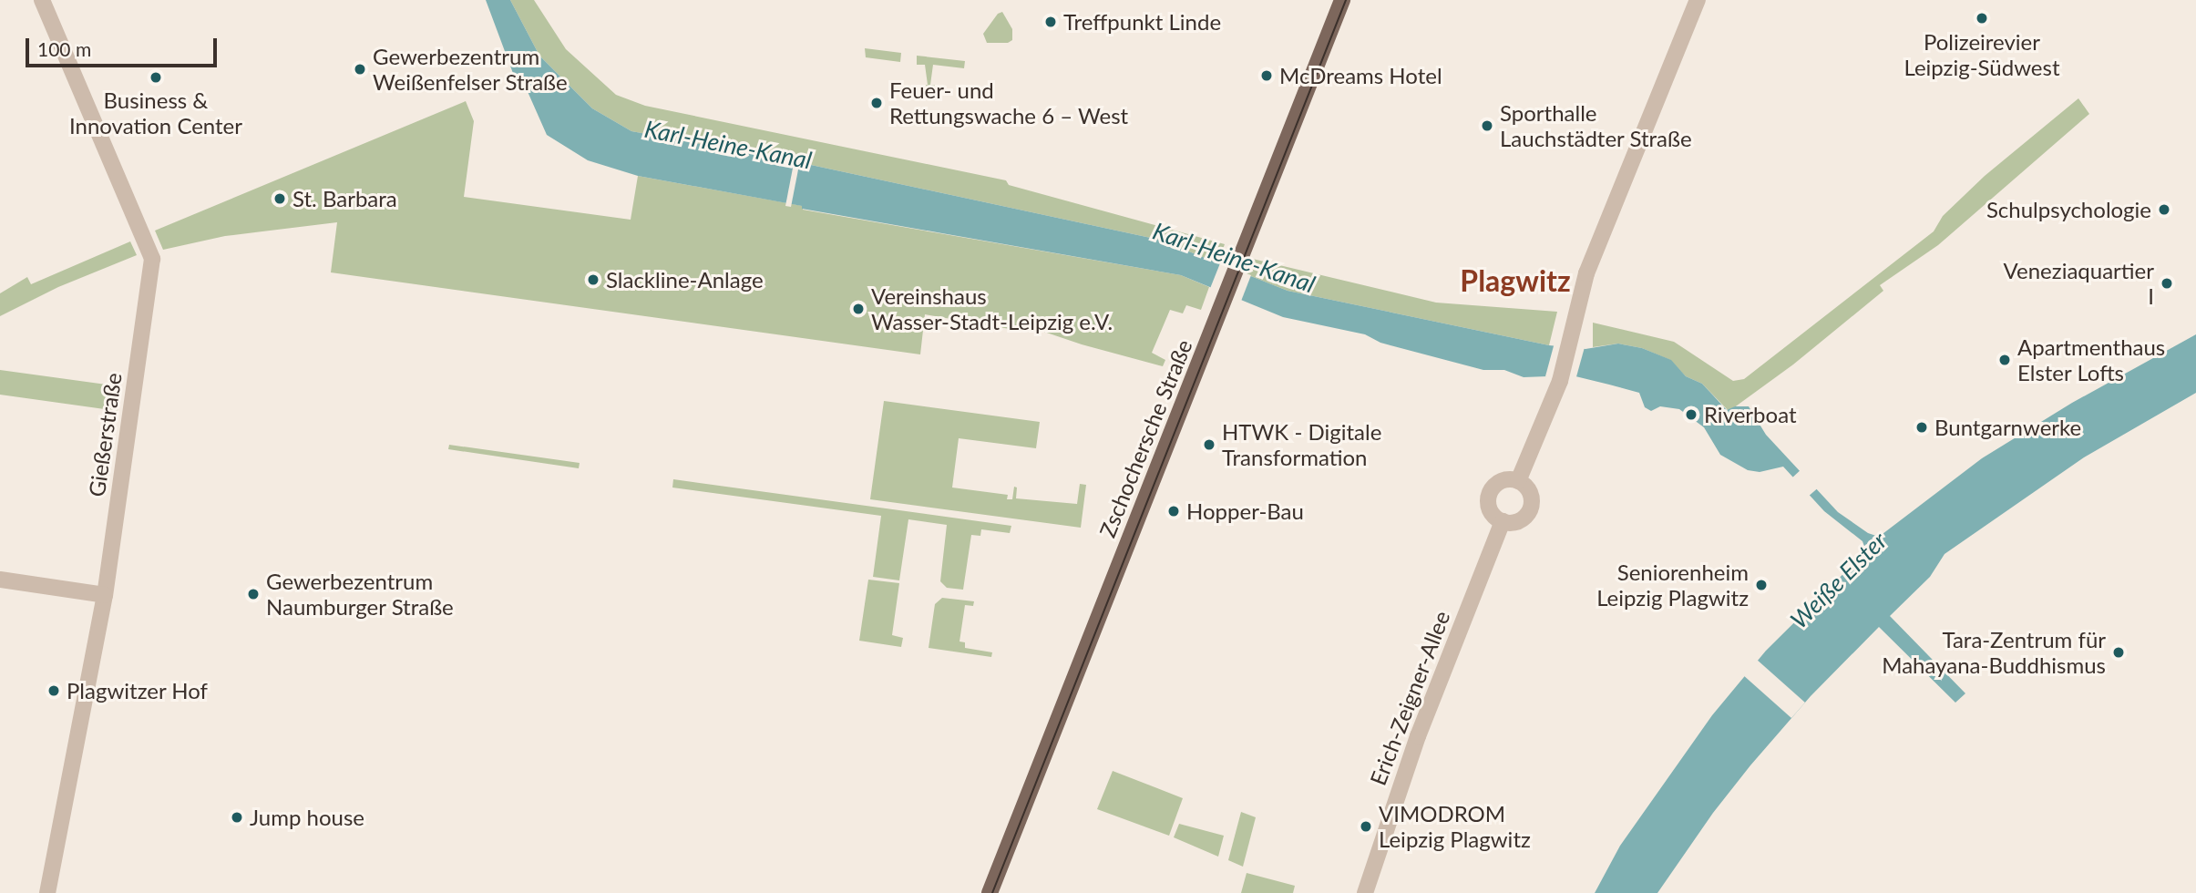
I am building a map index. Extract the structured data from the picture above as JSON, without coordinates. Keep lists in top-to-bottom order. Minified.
{"streets":{"main road":["Zschochersche Straße"],"street":["Gießerstraße","Erich-Zeigner-Allee"]},"districts":["Plagwitz"],"water":["Karl-Heine-Kanal","Weiße Elster"],"places":["Polizeirevier Leipzig-Südwest","Treffpunkt Linde","Gewerbezentrum Weißenfelser Straße","McDreams Hotel","Business & Innovation Center","Feuer- und Rettungswache 6 – West","Sporthalle Lauchstädter Straße","St. Barbara","Schulpsychologie","Slackline-Anlage","Veneziaquartier I","Vereinshaus Wasser-Stadt-Leipzig e.V.","Apartmenthaus Elster Lofts","Riverboat","Buntgarnwerke","HTWK - Digitale Transformation","Hopper-Bau","Seniorenheim Leipzig Plagwitz","Gewerbezentrum Naumburger Straße","Tara-Zentrum für Mahayana-Buddhismus","Plagwitzer Hof","Jump house","VIMODROM Leipzig Plagwitz"],"scale_bar":"100 m"}
